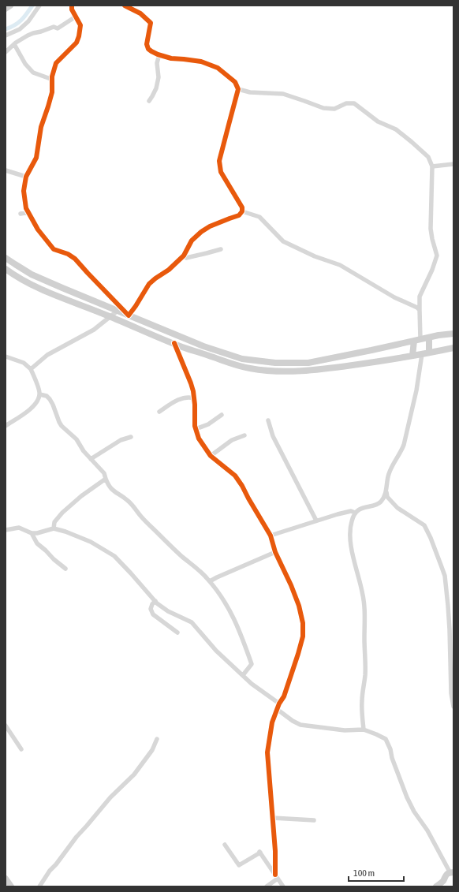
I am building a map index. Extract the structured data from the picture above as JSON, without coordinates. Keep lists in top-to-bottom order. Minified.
{"scale_bar":"100 m"}
